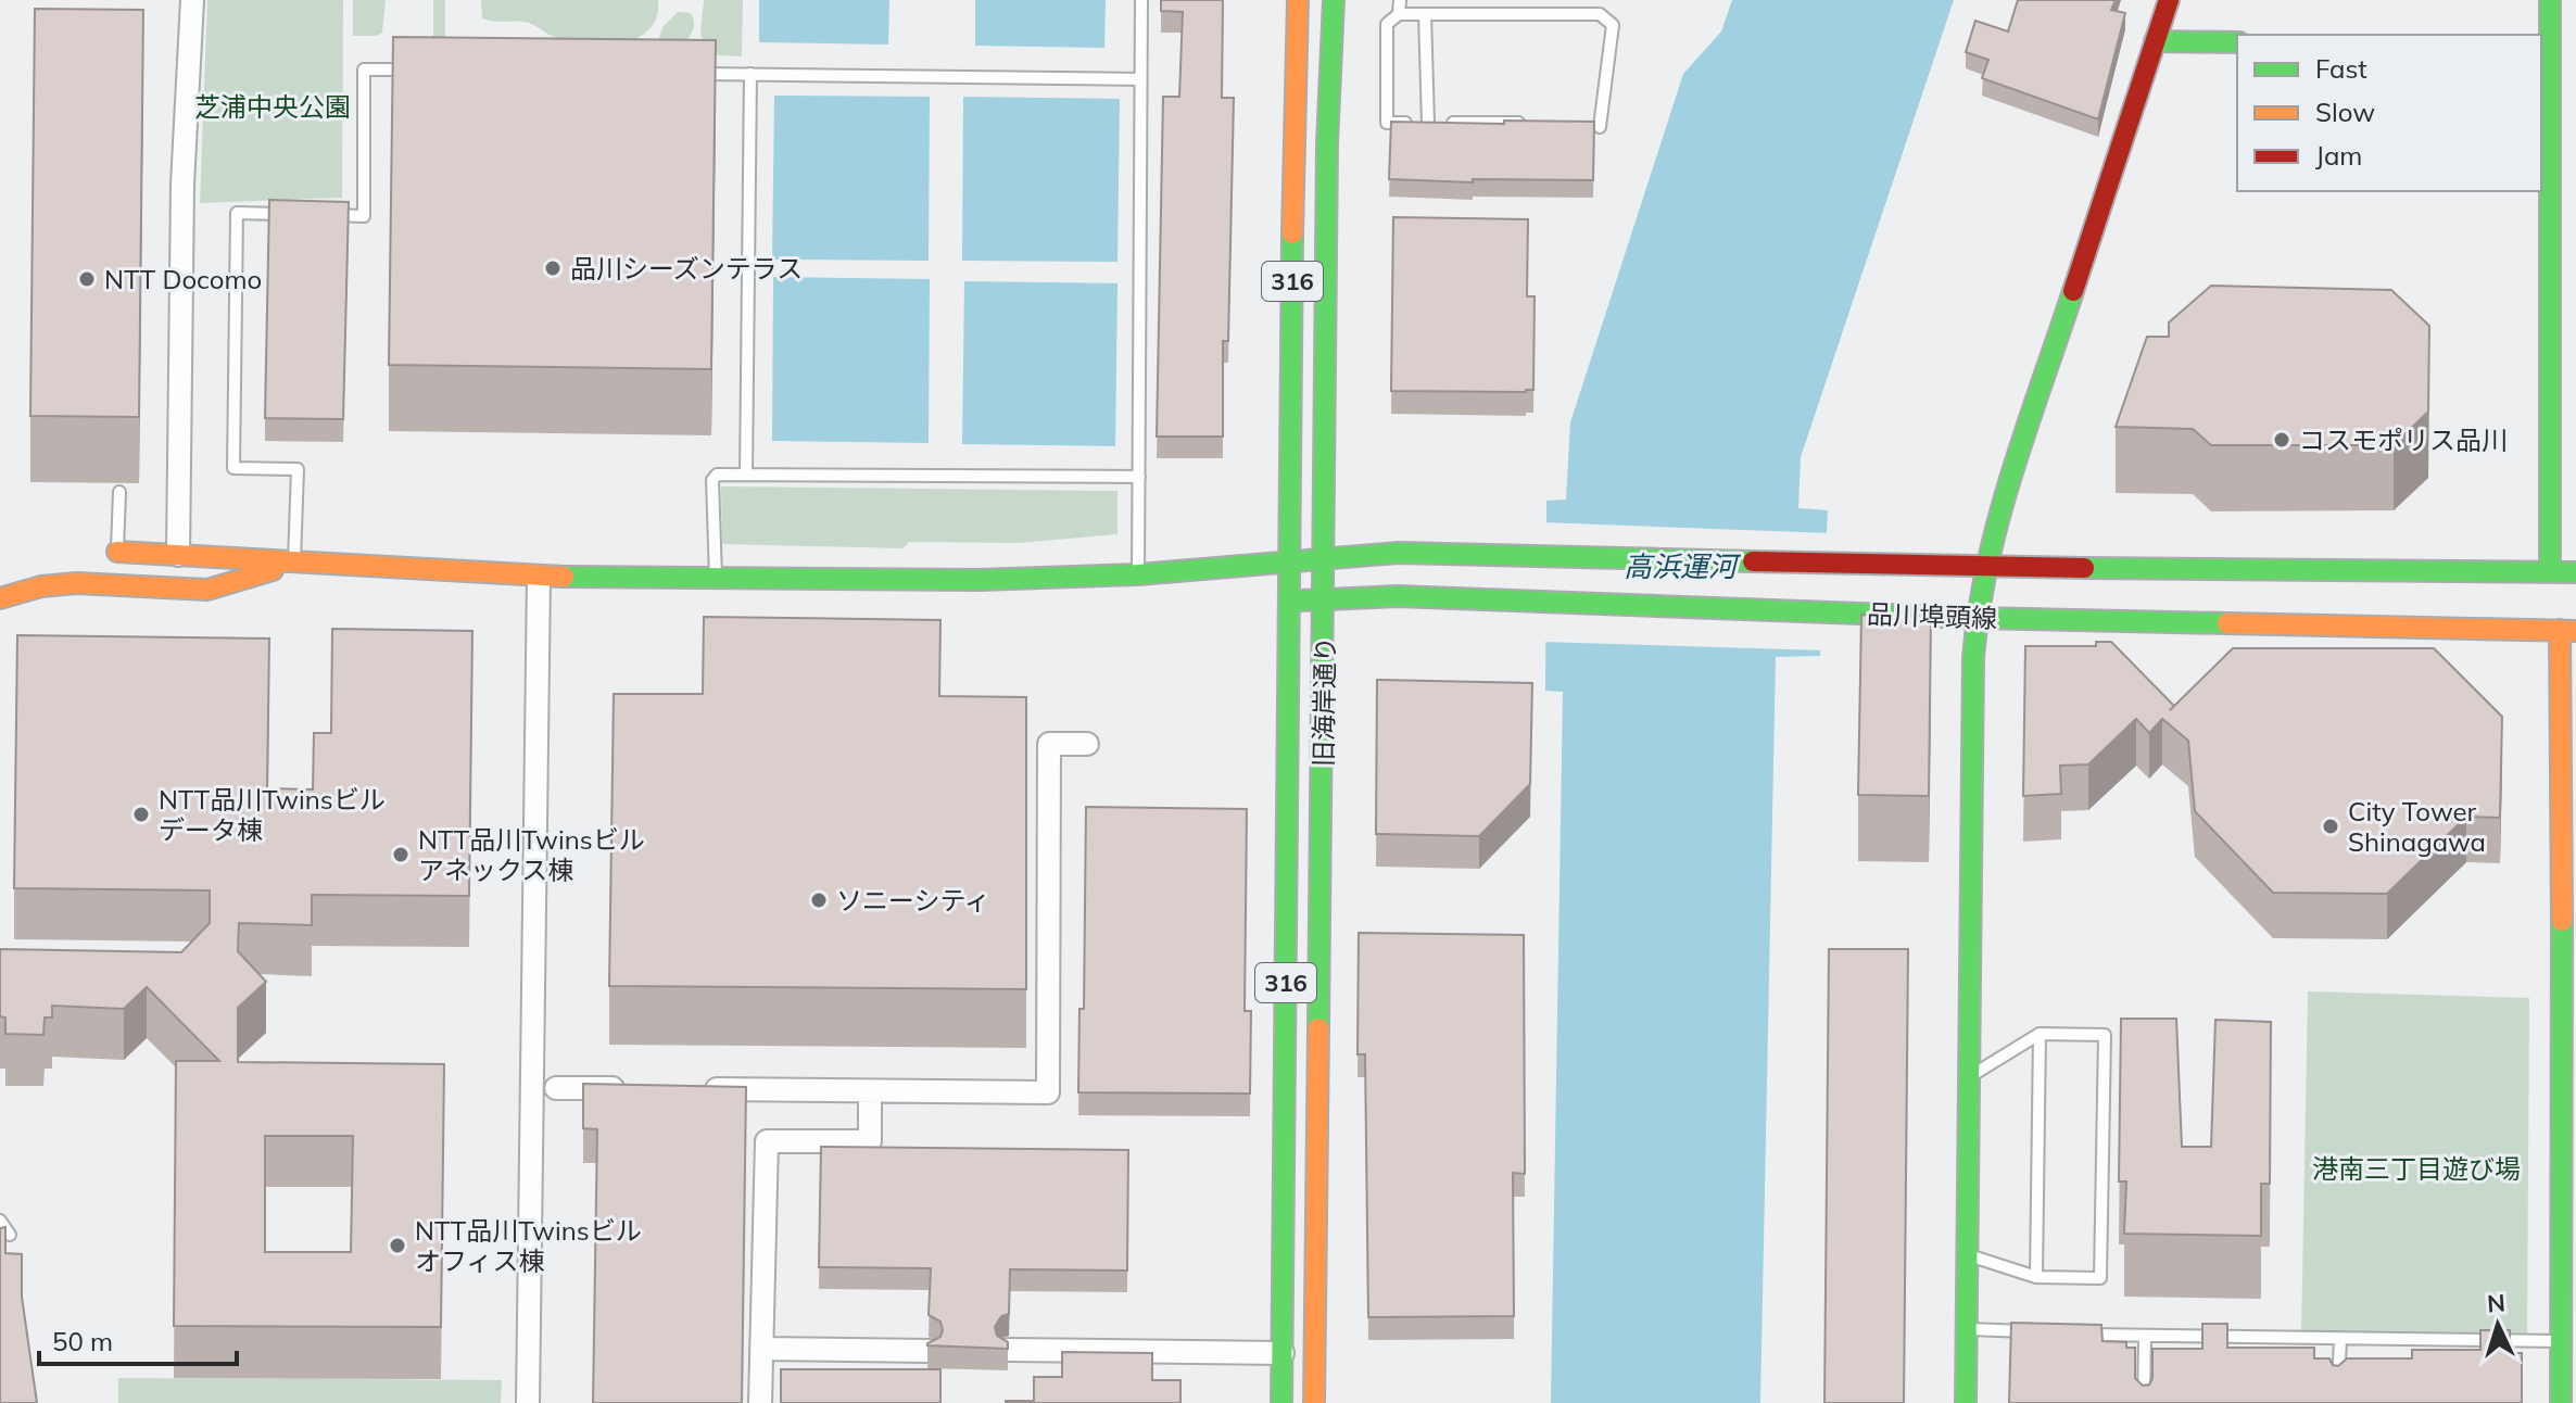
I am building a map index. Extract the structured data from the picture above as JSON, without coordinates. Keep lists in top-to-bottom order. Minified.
{"streets":{"main road":["316","品川埠頭線","旧海岸通り"]},"crossings":[["品川埠頭線","旧海岸通り"]],"water":["高浜運河"],"parks":["芝浦中央公園","港南三丁目遊び場"],"places":["品川シーズンテラス","NTT Docomo","コスモポリス品川","NTT品川Twinsビル データ棟","City Tower Shinagawa","NTT品川Twinsビル アネックス棟","ソニーシティ","NTT品川Twinsビル オフィス棟"],"legend":["Fast","Slow","Jam"],"scale_bar":"50 m","north":"top"}
